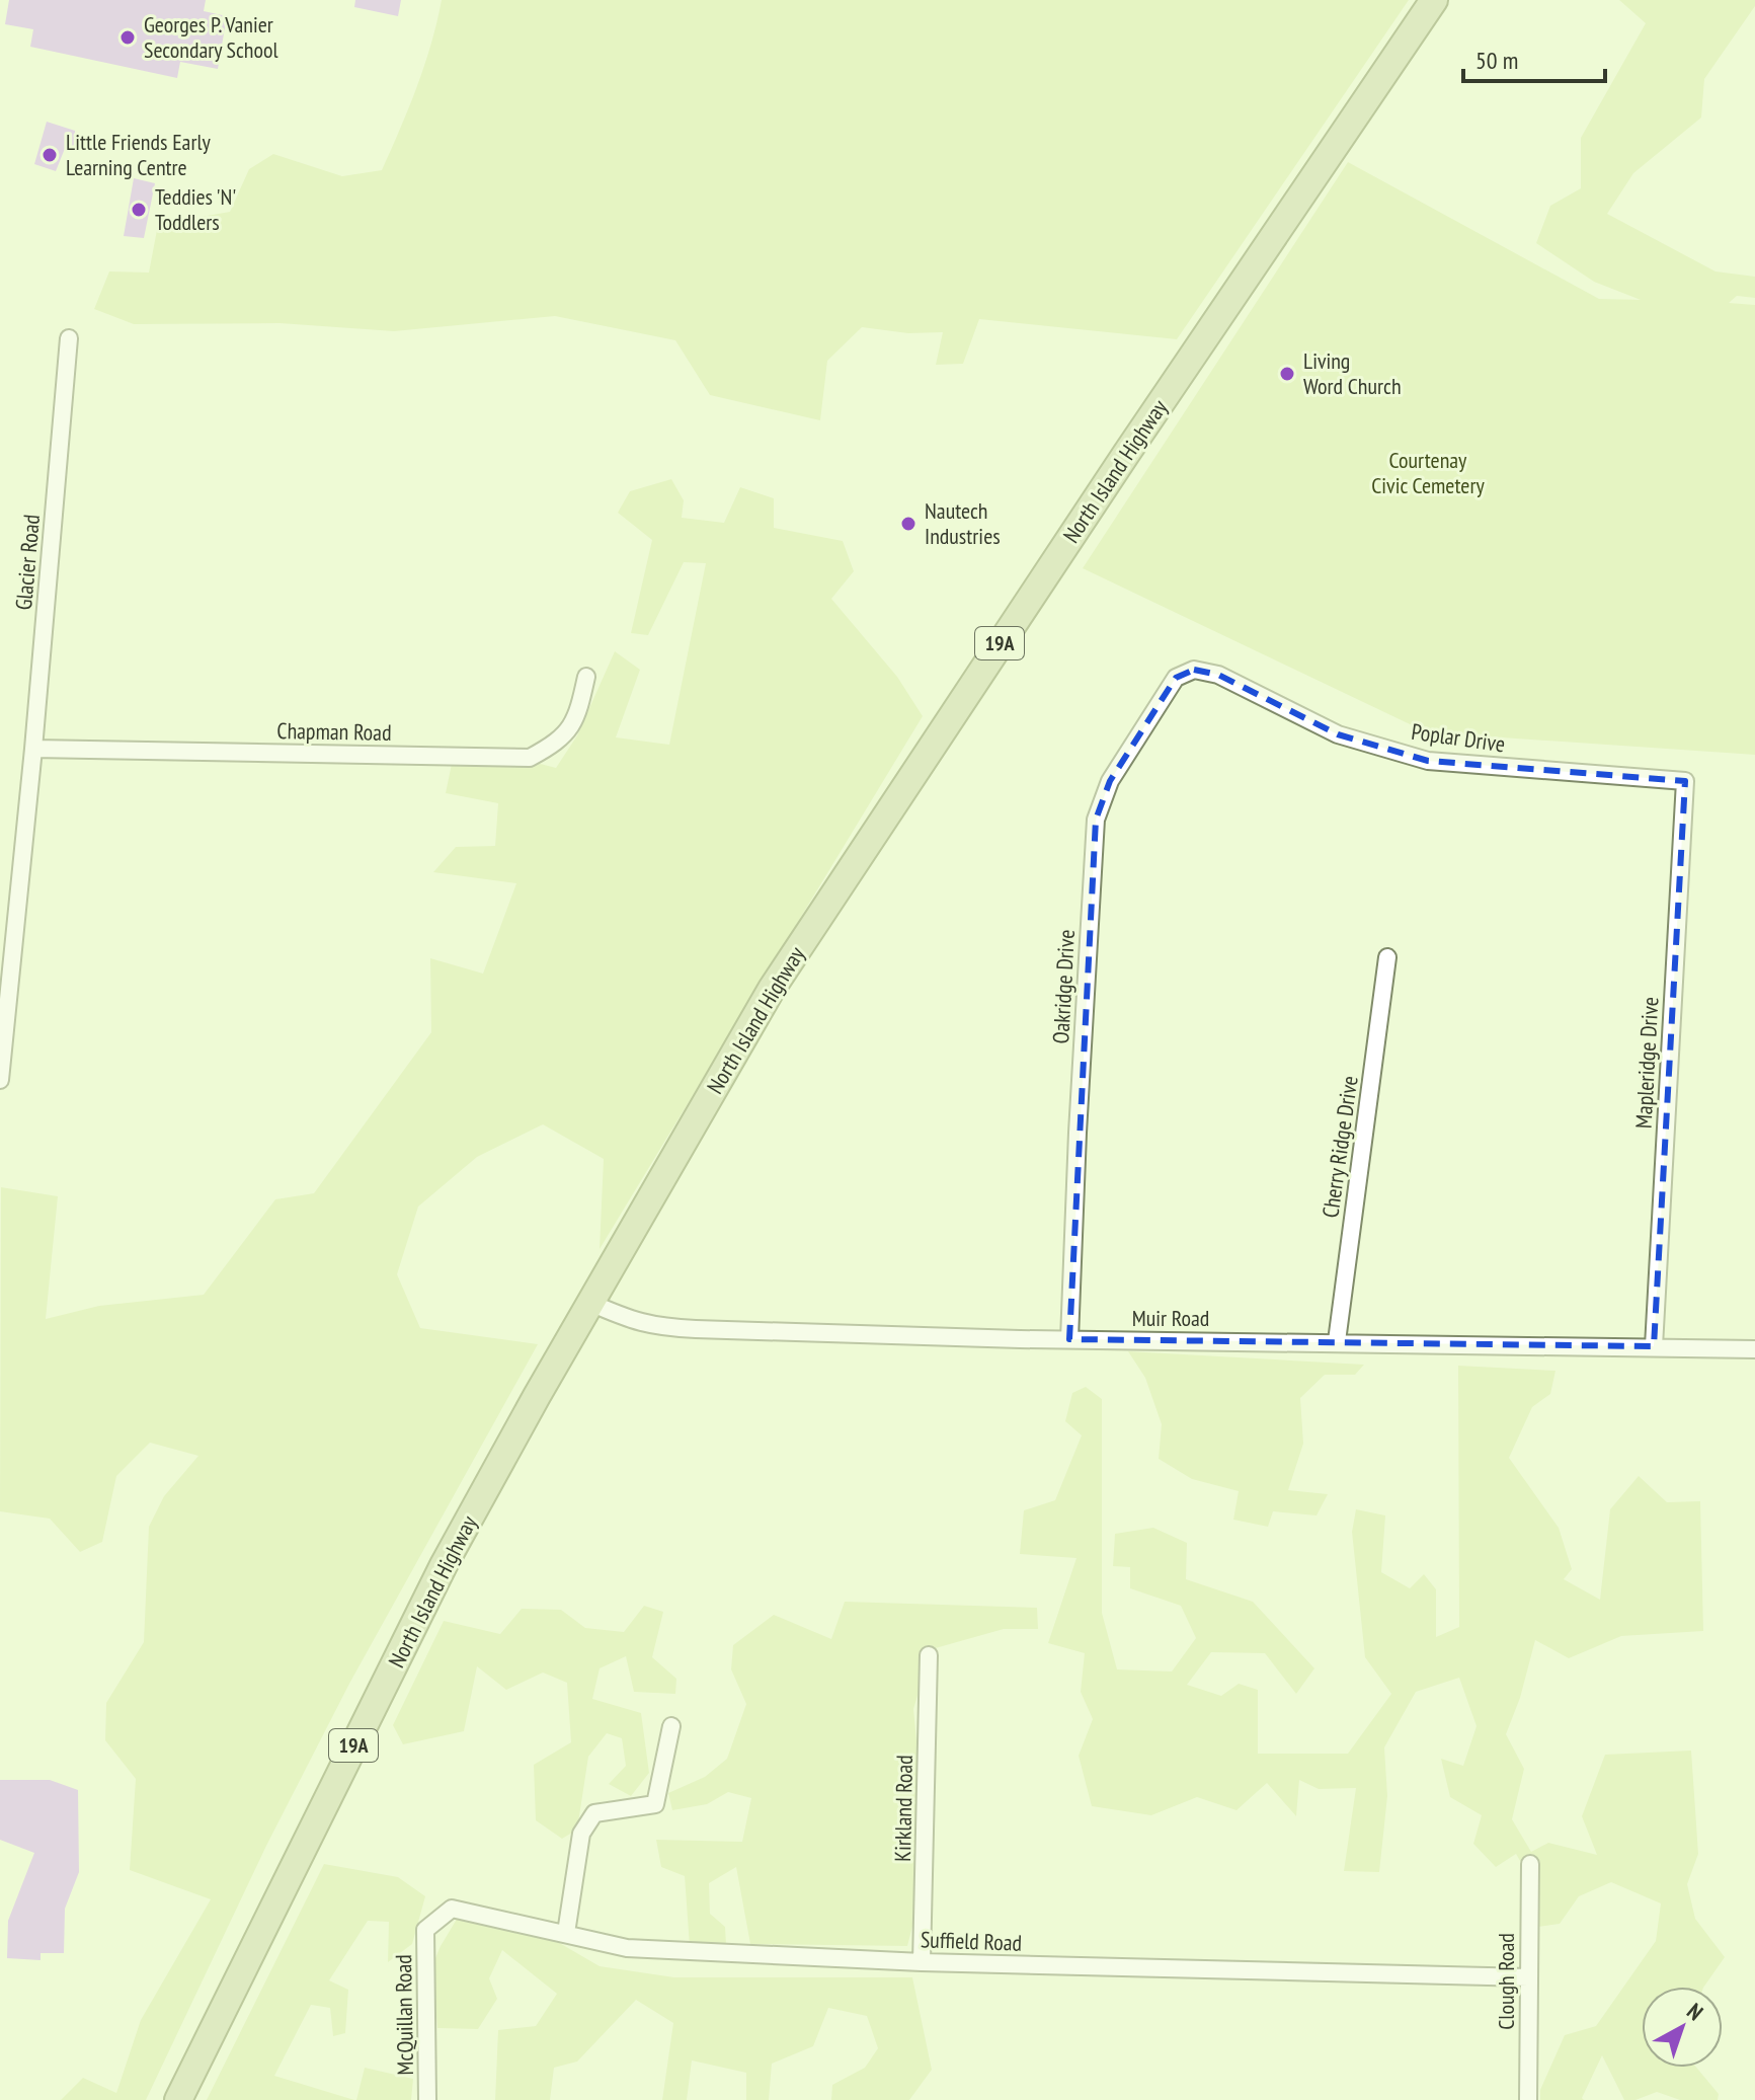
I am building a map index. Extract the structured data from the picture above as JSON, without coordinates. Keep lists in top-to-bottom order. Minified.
{"streets":{"main road":["North Island Highway","19A"],"street":["Glacier Road","Chapman Road","Poplar Drive","Oakridge Drive","Mapleridge Drive","Cherry Ridge Drive","Muir Road","Kirkland Road","Suffield Road","Clough Road","McQuillan Road"]},"crossings":[["North Island Highway","Muir Road"],["Glacier Road","Chapman Road"],["Poplar Drive","Oakridge Drive"],["Poplar Drive","Mapleridge Drive"],["Oakridge Drive","Muir Road"],["Mapleridge Drive","Muir Road"],["Cherry Ridge Drive","Muir Road"],["Kirkland Road","Suffield Road"],["Suffield Road","Clough Road"],["Suffield Road","McQuillan Road"]],"parks":["Courtenay Civic Cemetery"],"places":["Georges P. Vanier Secondary School","Little Friends Early Learning Centre","Teddies 'N' Toddlers","Living Word Church","Nautech Industries"],"scale_bar":"50 m","north":"top right"}
